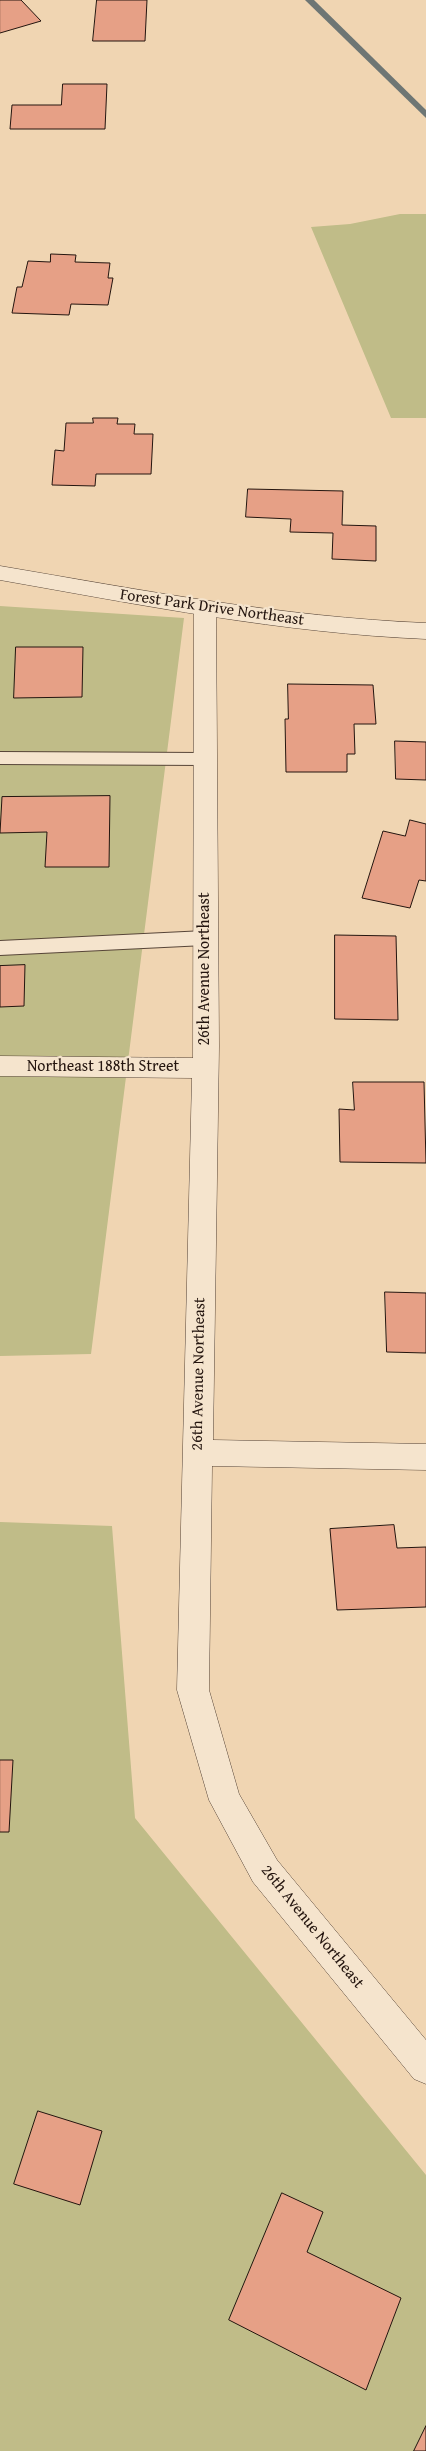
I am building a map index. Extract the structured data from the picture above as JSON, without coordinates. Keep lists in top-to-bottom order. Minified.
{"streets":{"street":["Forest Park Drive Northeast","26th Avenue Northeast","Northeast 188th Street"]},"crossings":[["Forest Park Drive Northeast","26th Avenue Northeast"],["26th Avenue Northeast","Northeast 188th Street"]]}
